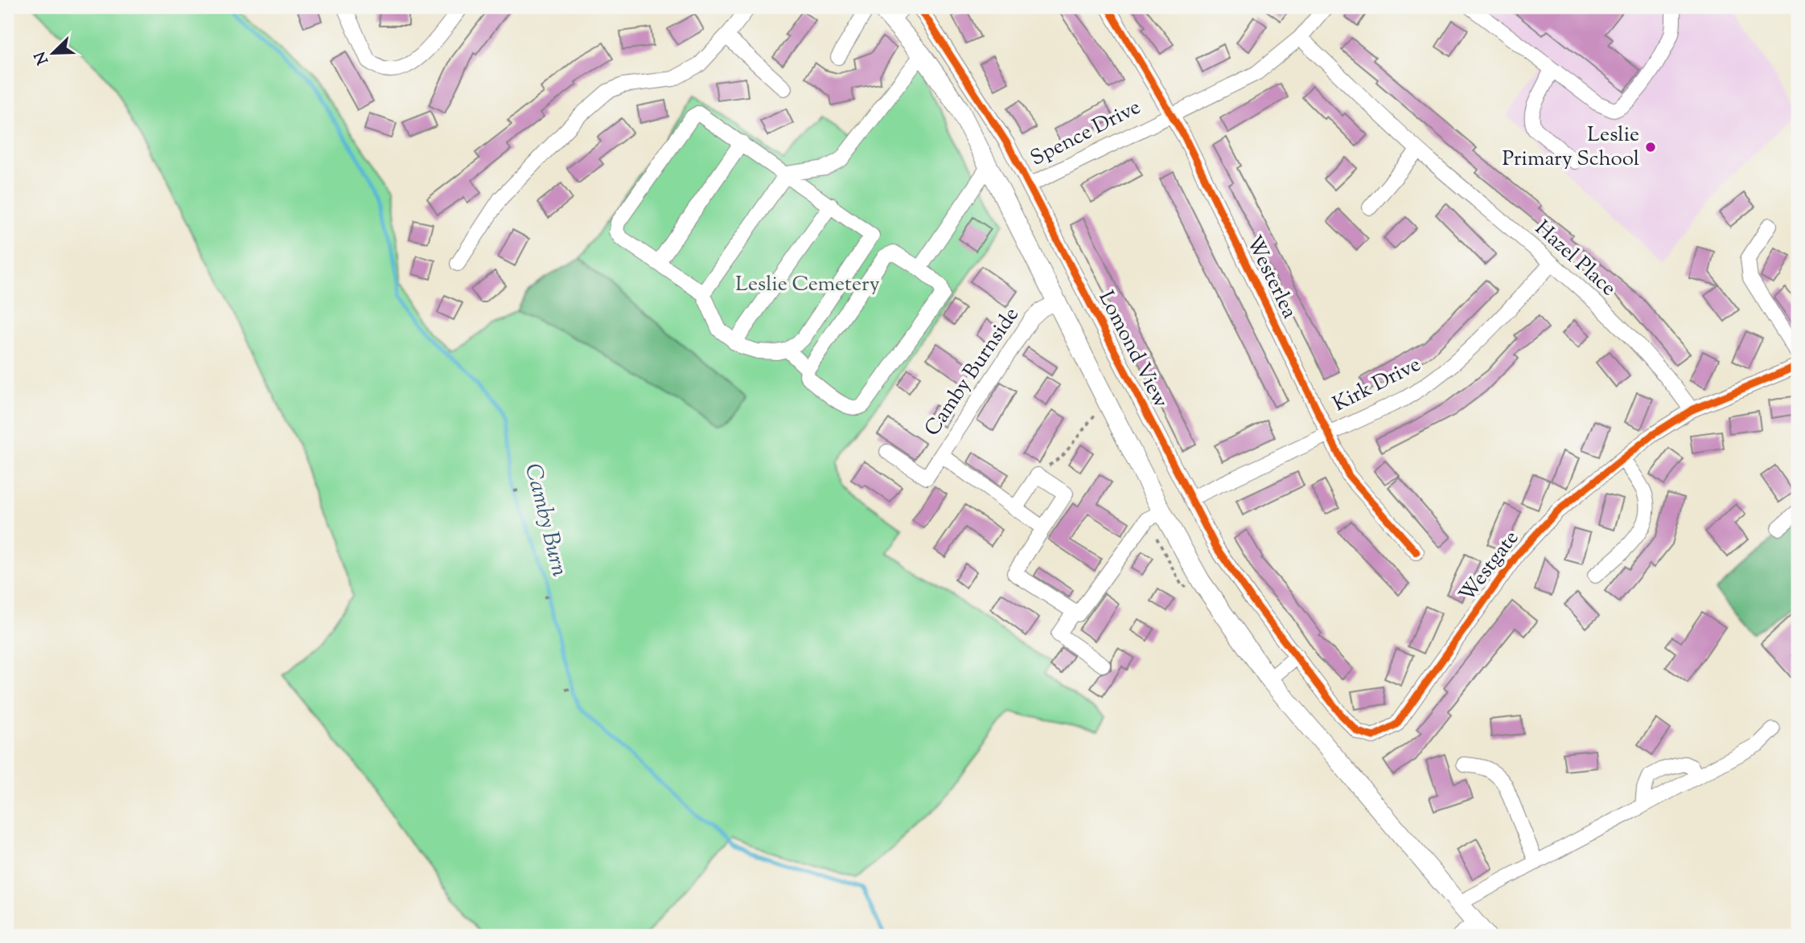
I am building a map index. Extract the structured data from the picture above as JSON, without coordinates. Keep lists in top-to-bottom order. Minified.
{"streets":{"street":["Spence Drive","Hazel Place","Westerlea","Lomond View","Camby Burnside","Kirk Drive","Westgate"]},"crossings":[["Spence Drive","Hazel Place"],["Spence Drive","Westerlea"],["Spence Drive","Lomond View"],["Hazel Place","Kirk Drive"],["Hazel Place","Westgate"],["Westerlea","Kirk Drive"],["Lomond View","Kirk Drive"],["Lomond View","Westgate"]],"water":["Camby Burn"],"parks":["Leslie Cemetery"],"places":["Leslie Primary School"],"north":"bottom left"}
